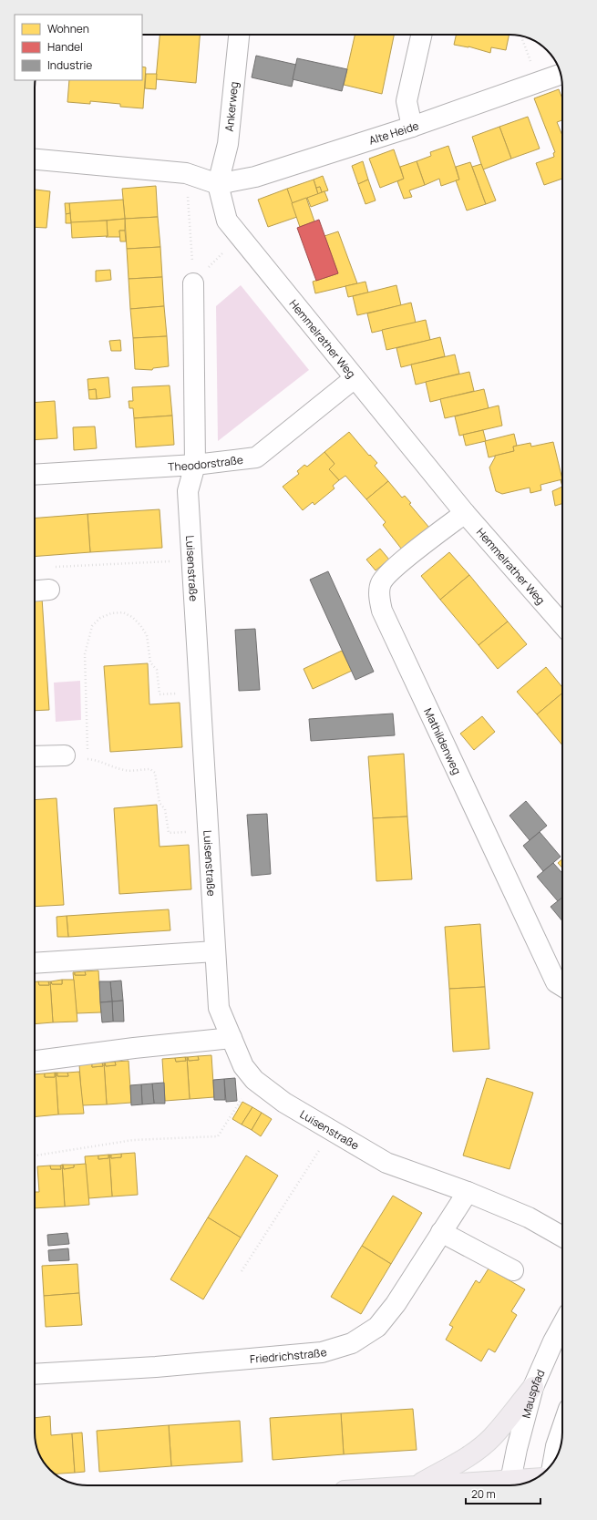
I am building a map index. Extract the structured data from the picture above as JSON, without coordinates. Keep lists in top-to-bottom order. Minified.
{"streets":{"street":["Ankerweg","Alte Heide","Hemmelrather Weg","Theodorstraße","Luisenstraße","Mathildenweg","Friedrichstraße","Mauspfad"]},"crossings":[["Ankerweg","Alte Heide"],["Ankerweg","Hemmelrather Weg"],["Alte Heide","Hemmelrather Weg"],["Hemmelrather Weg","Theodorstraße"],["Hemmelrather Weg","Mathildenweg"],["Theodorstraße","Luisenstraße"],["Luisenstraße","Friedrichstraße"]],"legend":["Wohnen","Handel","Industrie"],"scale_bar":"20 m"}
